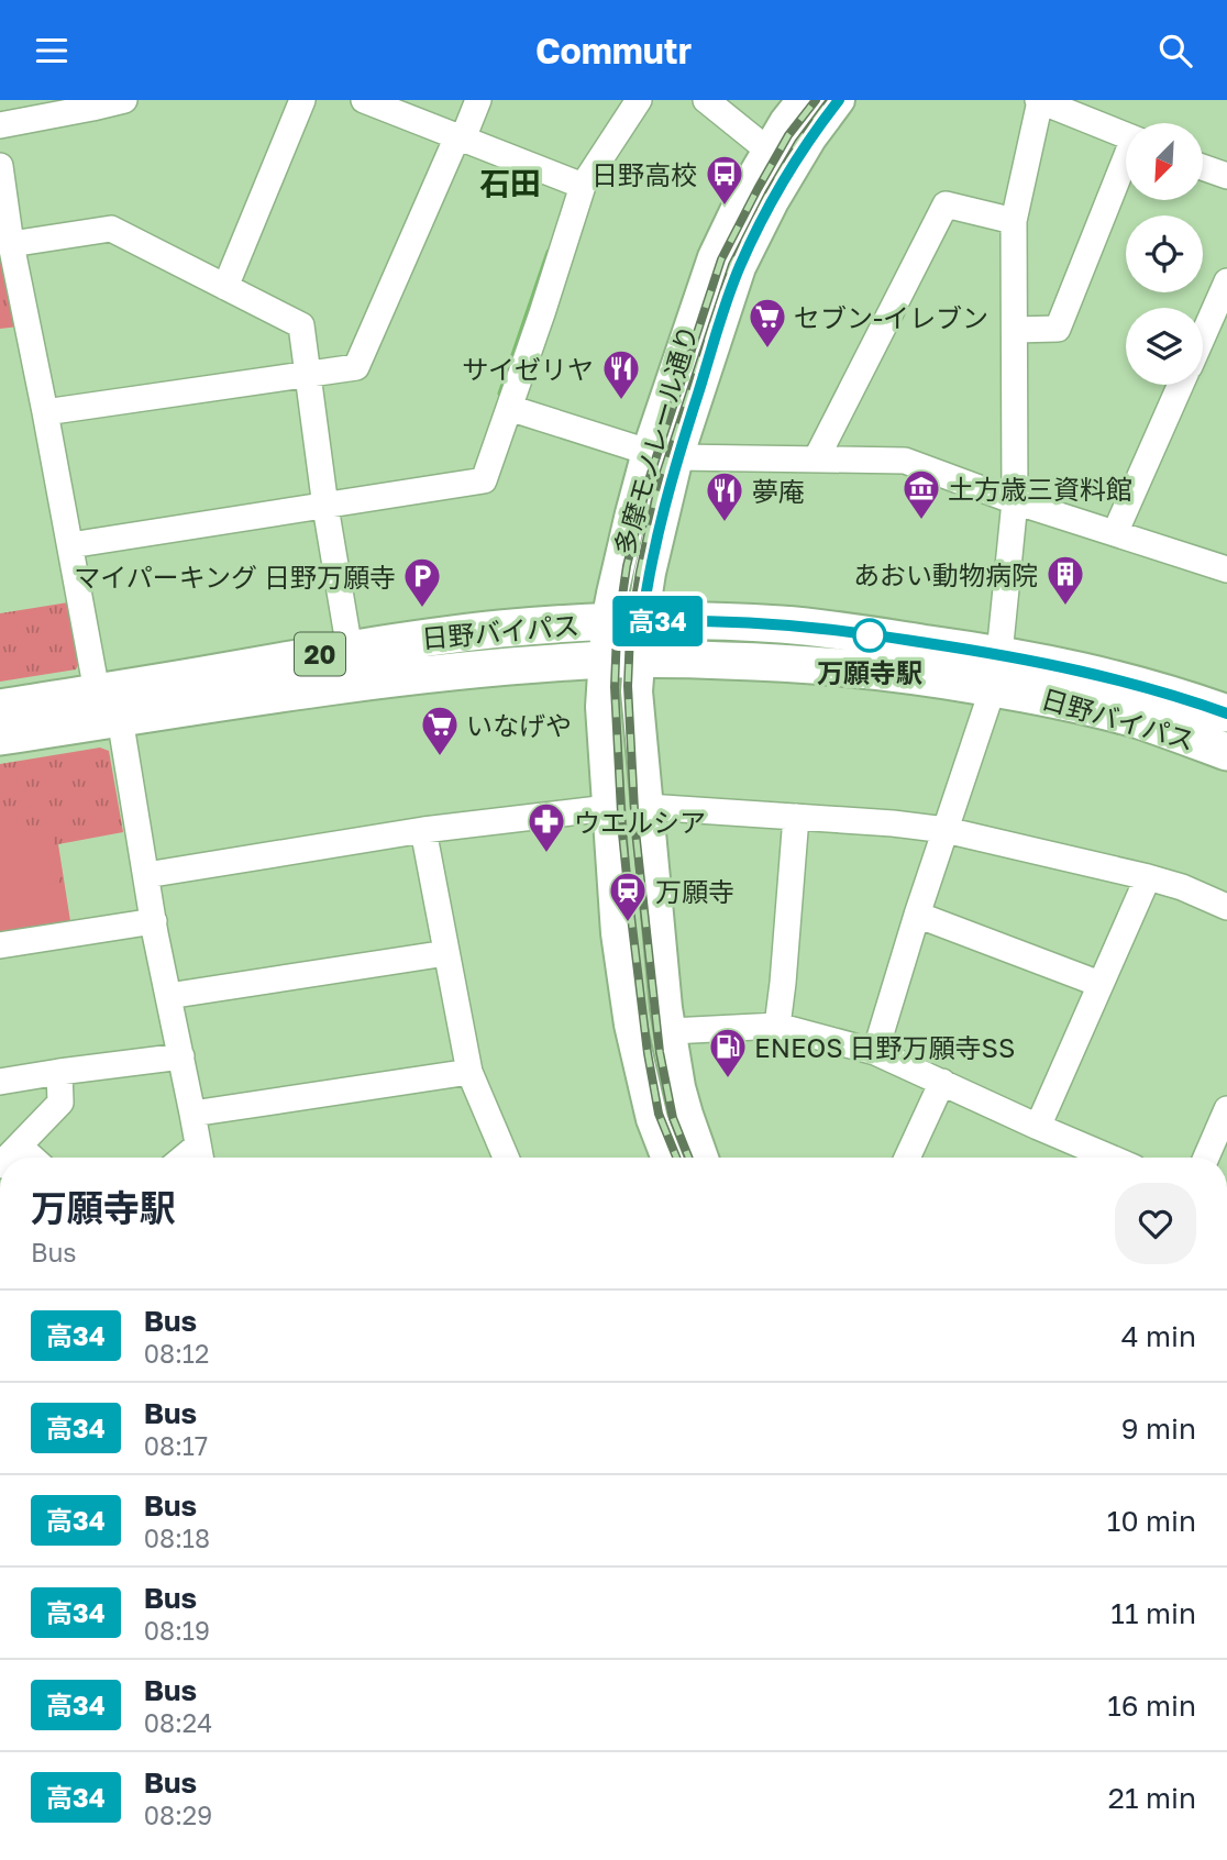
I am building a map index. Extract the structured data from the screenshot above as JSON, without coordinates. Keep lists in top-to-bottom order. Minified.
{"streets":{"highway":["日野バイパス","20"],"main road":["多摩モノレール通り"]},"crossings":[["多摩モノレール通り","日野バイパス"]],"districts":["石田"],"places":{"bus stop":["日野高校"],"supermarket":["セブン-イレブン","いなげや"],"restaurant":["サイゼリヤ","夢庵"],"museum":["土方歳三資料館"],"building":["あおい動物病院"],"parking":["マイパーキング 日野万願寺"],"other":["万願寺駅"],"pharmacy":["ウエルシア"],"station":["万願寺"],"fuel station":["ENEOS 日野万願寺SS"]},"lines":["bus line 高34"],"north":"bottom left","page":{"header":"Commutr","on_map":"高34","heading":["万願寺駅","Bus"],"list":[{"mark":"高34","name":"Bus","note":"08:12","value":"4 min"},{"mark":"高34","name":"Bus","note":"08:17","value":"9 min"},{"mark":"高34","name":"Bus","note":"08:18","value":"10 min"},{"mark":"高34","name":"Bus","note":"08:19","value":"11 min"},{"mark":"高34","name":"Bus","note":"08:24","value":"16 min"},{"mark":"高34","name":"Bus","note":"08:29","value":"21 min"}]}}
